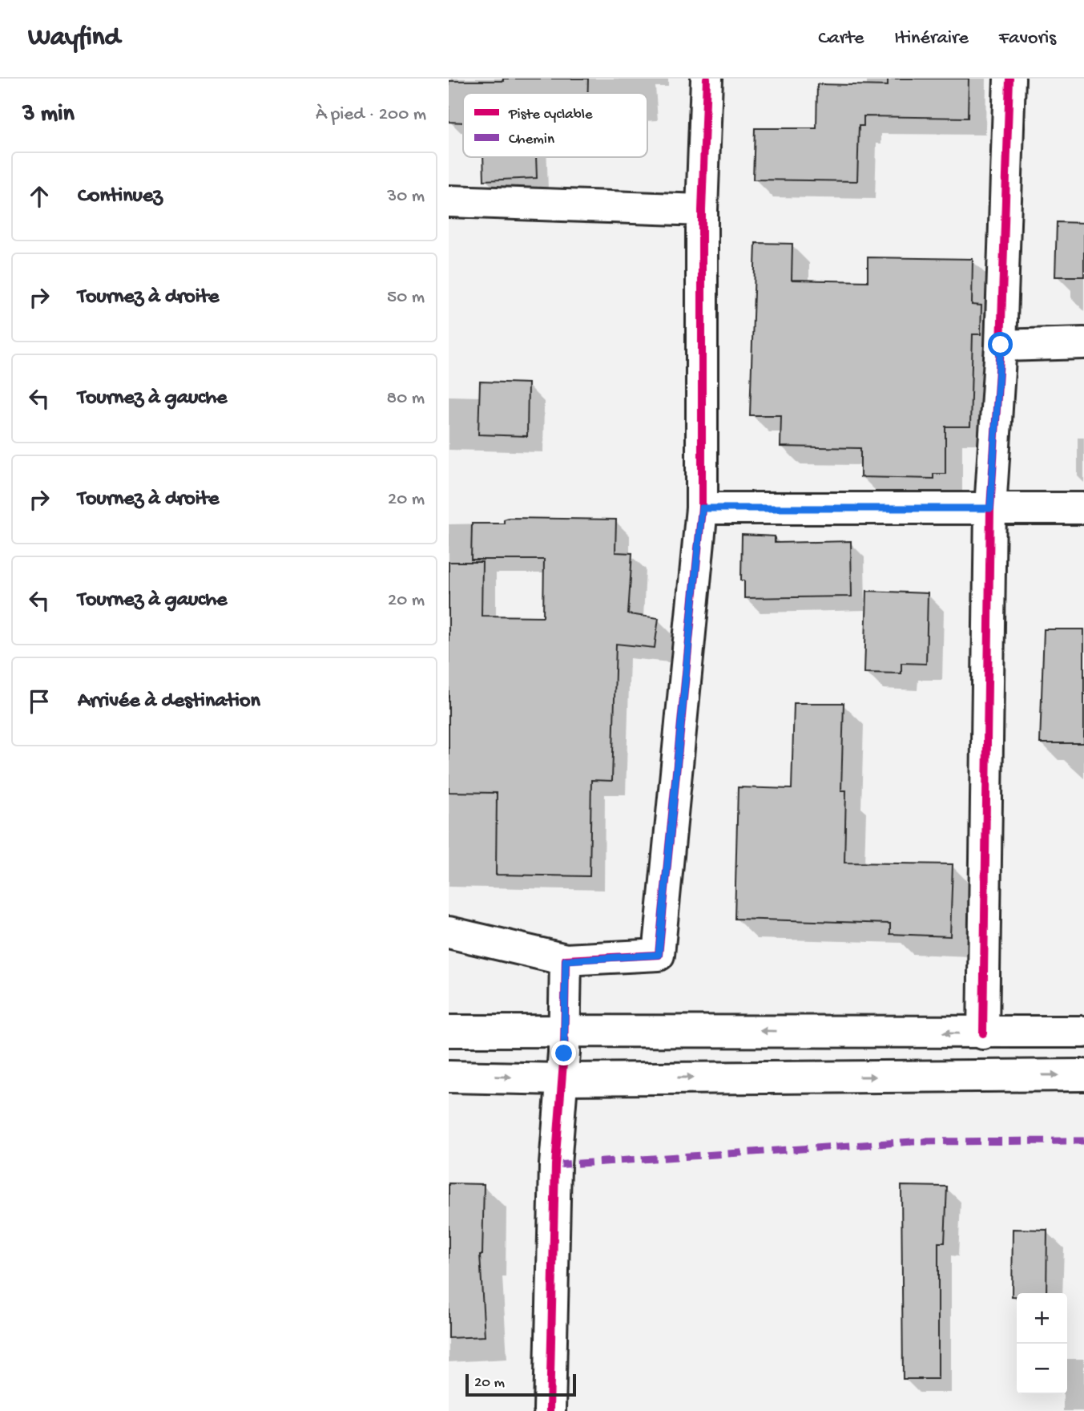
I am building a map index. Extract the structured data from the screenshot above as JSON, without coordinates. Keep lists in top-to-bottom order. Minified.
{"legend":["Piste cyclable","Chemin"],"scale_bar":"20 m","page":{"header":"Wayfind","nav":["Carte","Itinéraire","Favoris"],"heading":["3 min","À pied · 200 m"],"list":[["Continuez","30 m"],["Tournez à droite","50 m"],["Tournez à gauche","80 m"],["Tournez à droite","20 m"],["Tournez à gauche","20 m"],"Arrivée à destination"],"map_buttons":["+","−"],"scale":"20 m"}}
